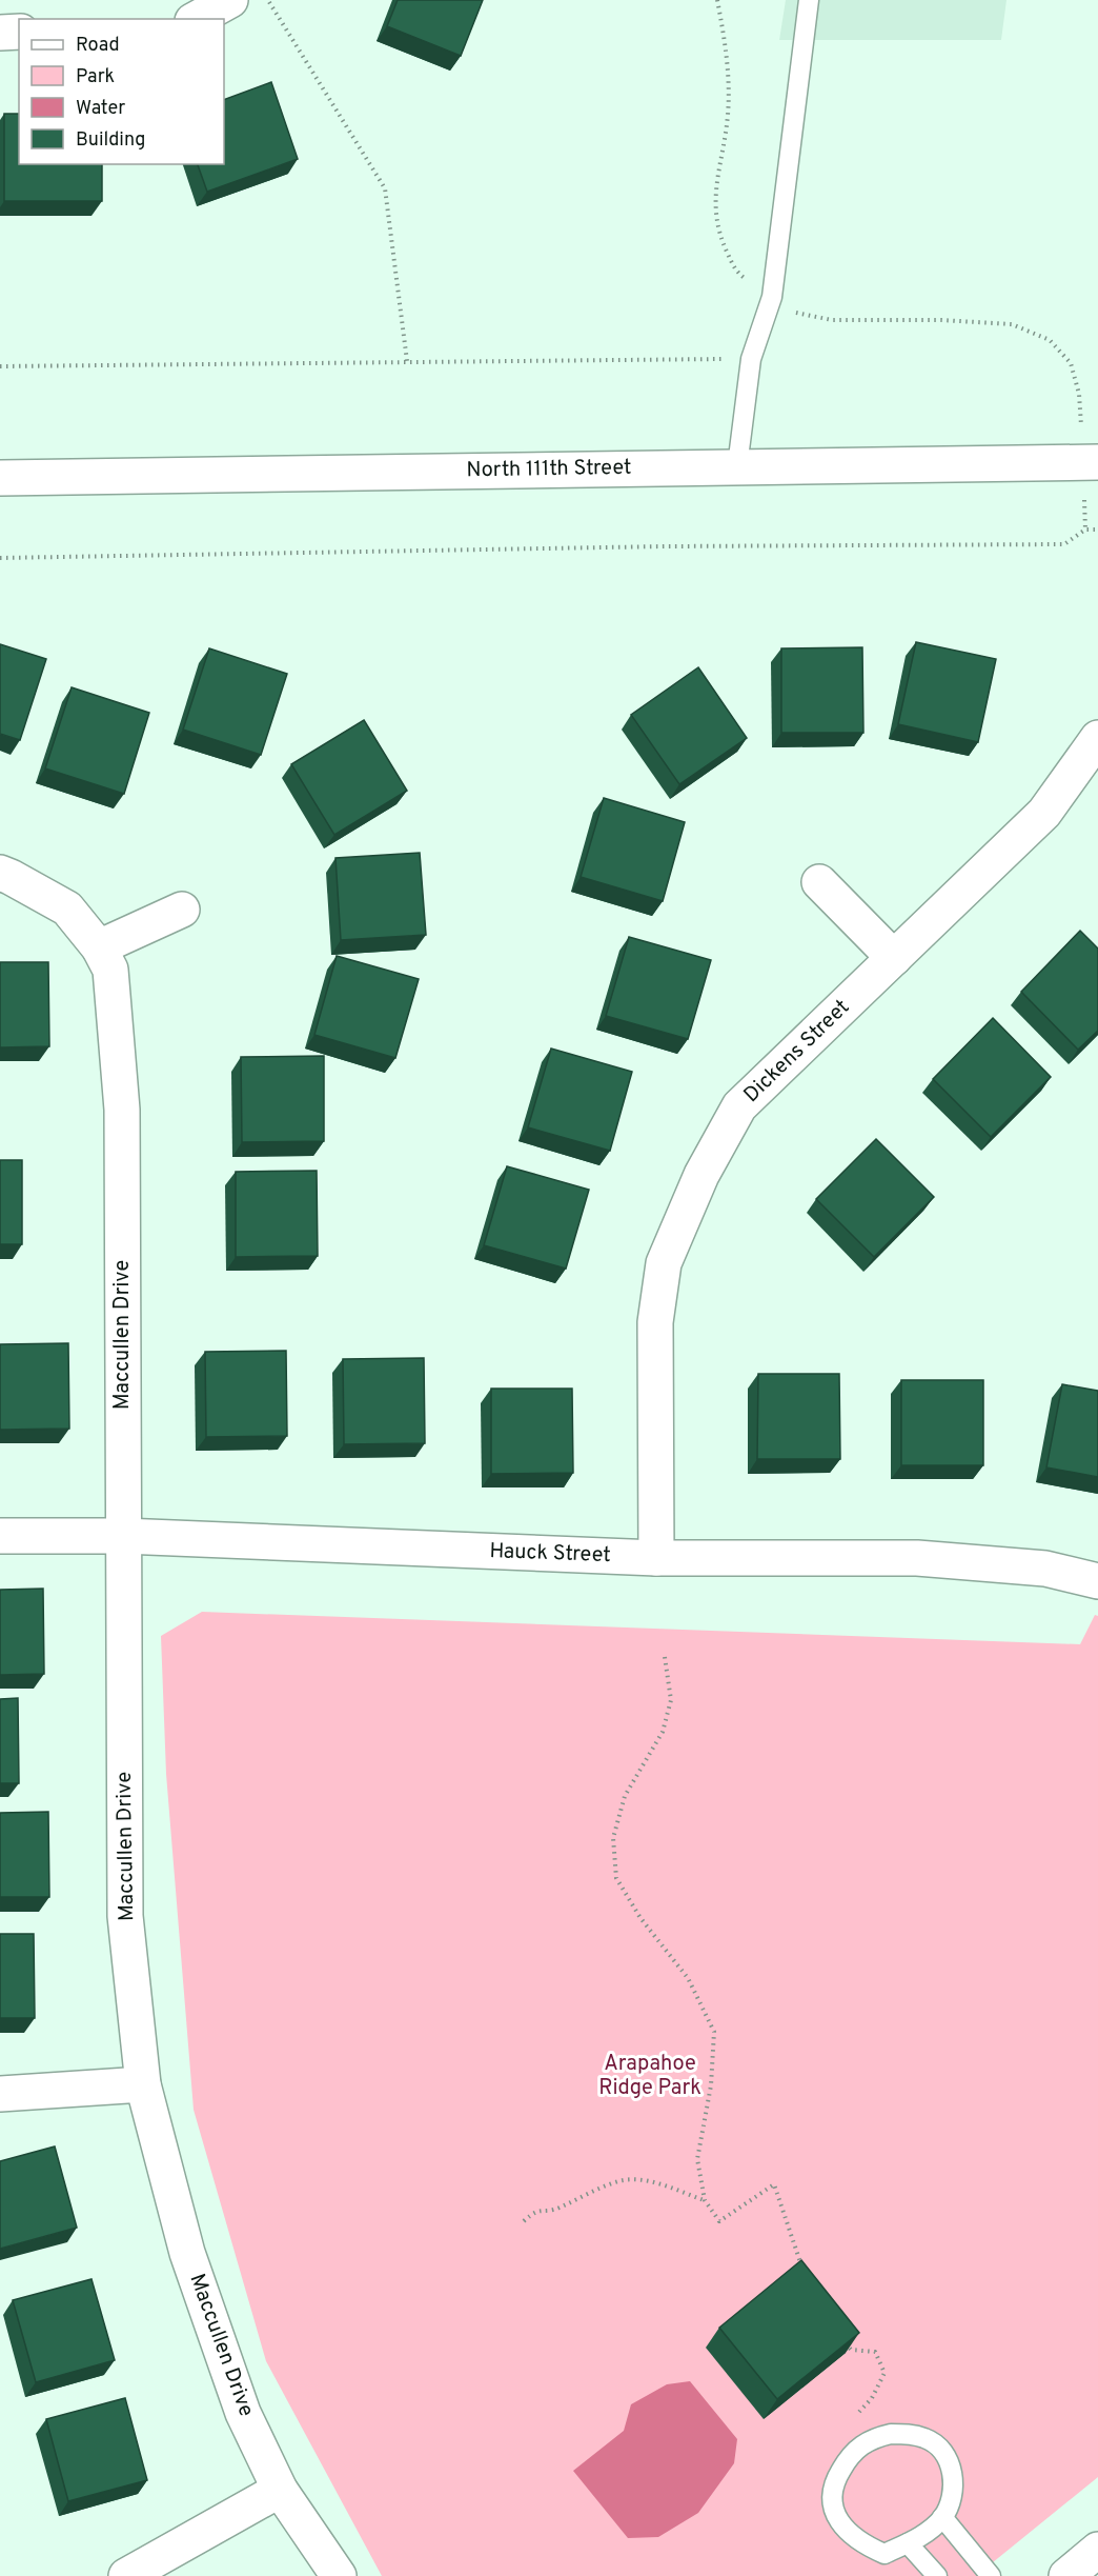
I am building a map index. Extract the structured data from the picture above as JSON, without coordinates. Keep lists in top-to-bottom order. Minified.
{"streets":{"street":["North 111th Street","Dickens Street","Maccullen Drive","Hauck Street"]},"crossings":[["Dickens Street","Hauck Street"],["Maccullen Drive","Hauck Street"]],"parks":["Arapahoe Ridge Park"],"legend":["Road","Park","Water","Building"]}
